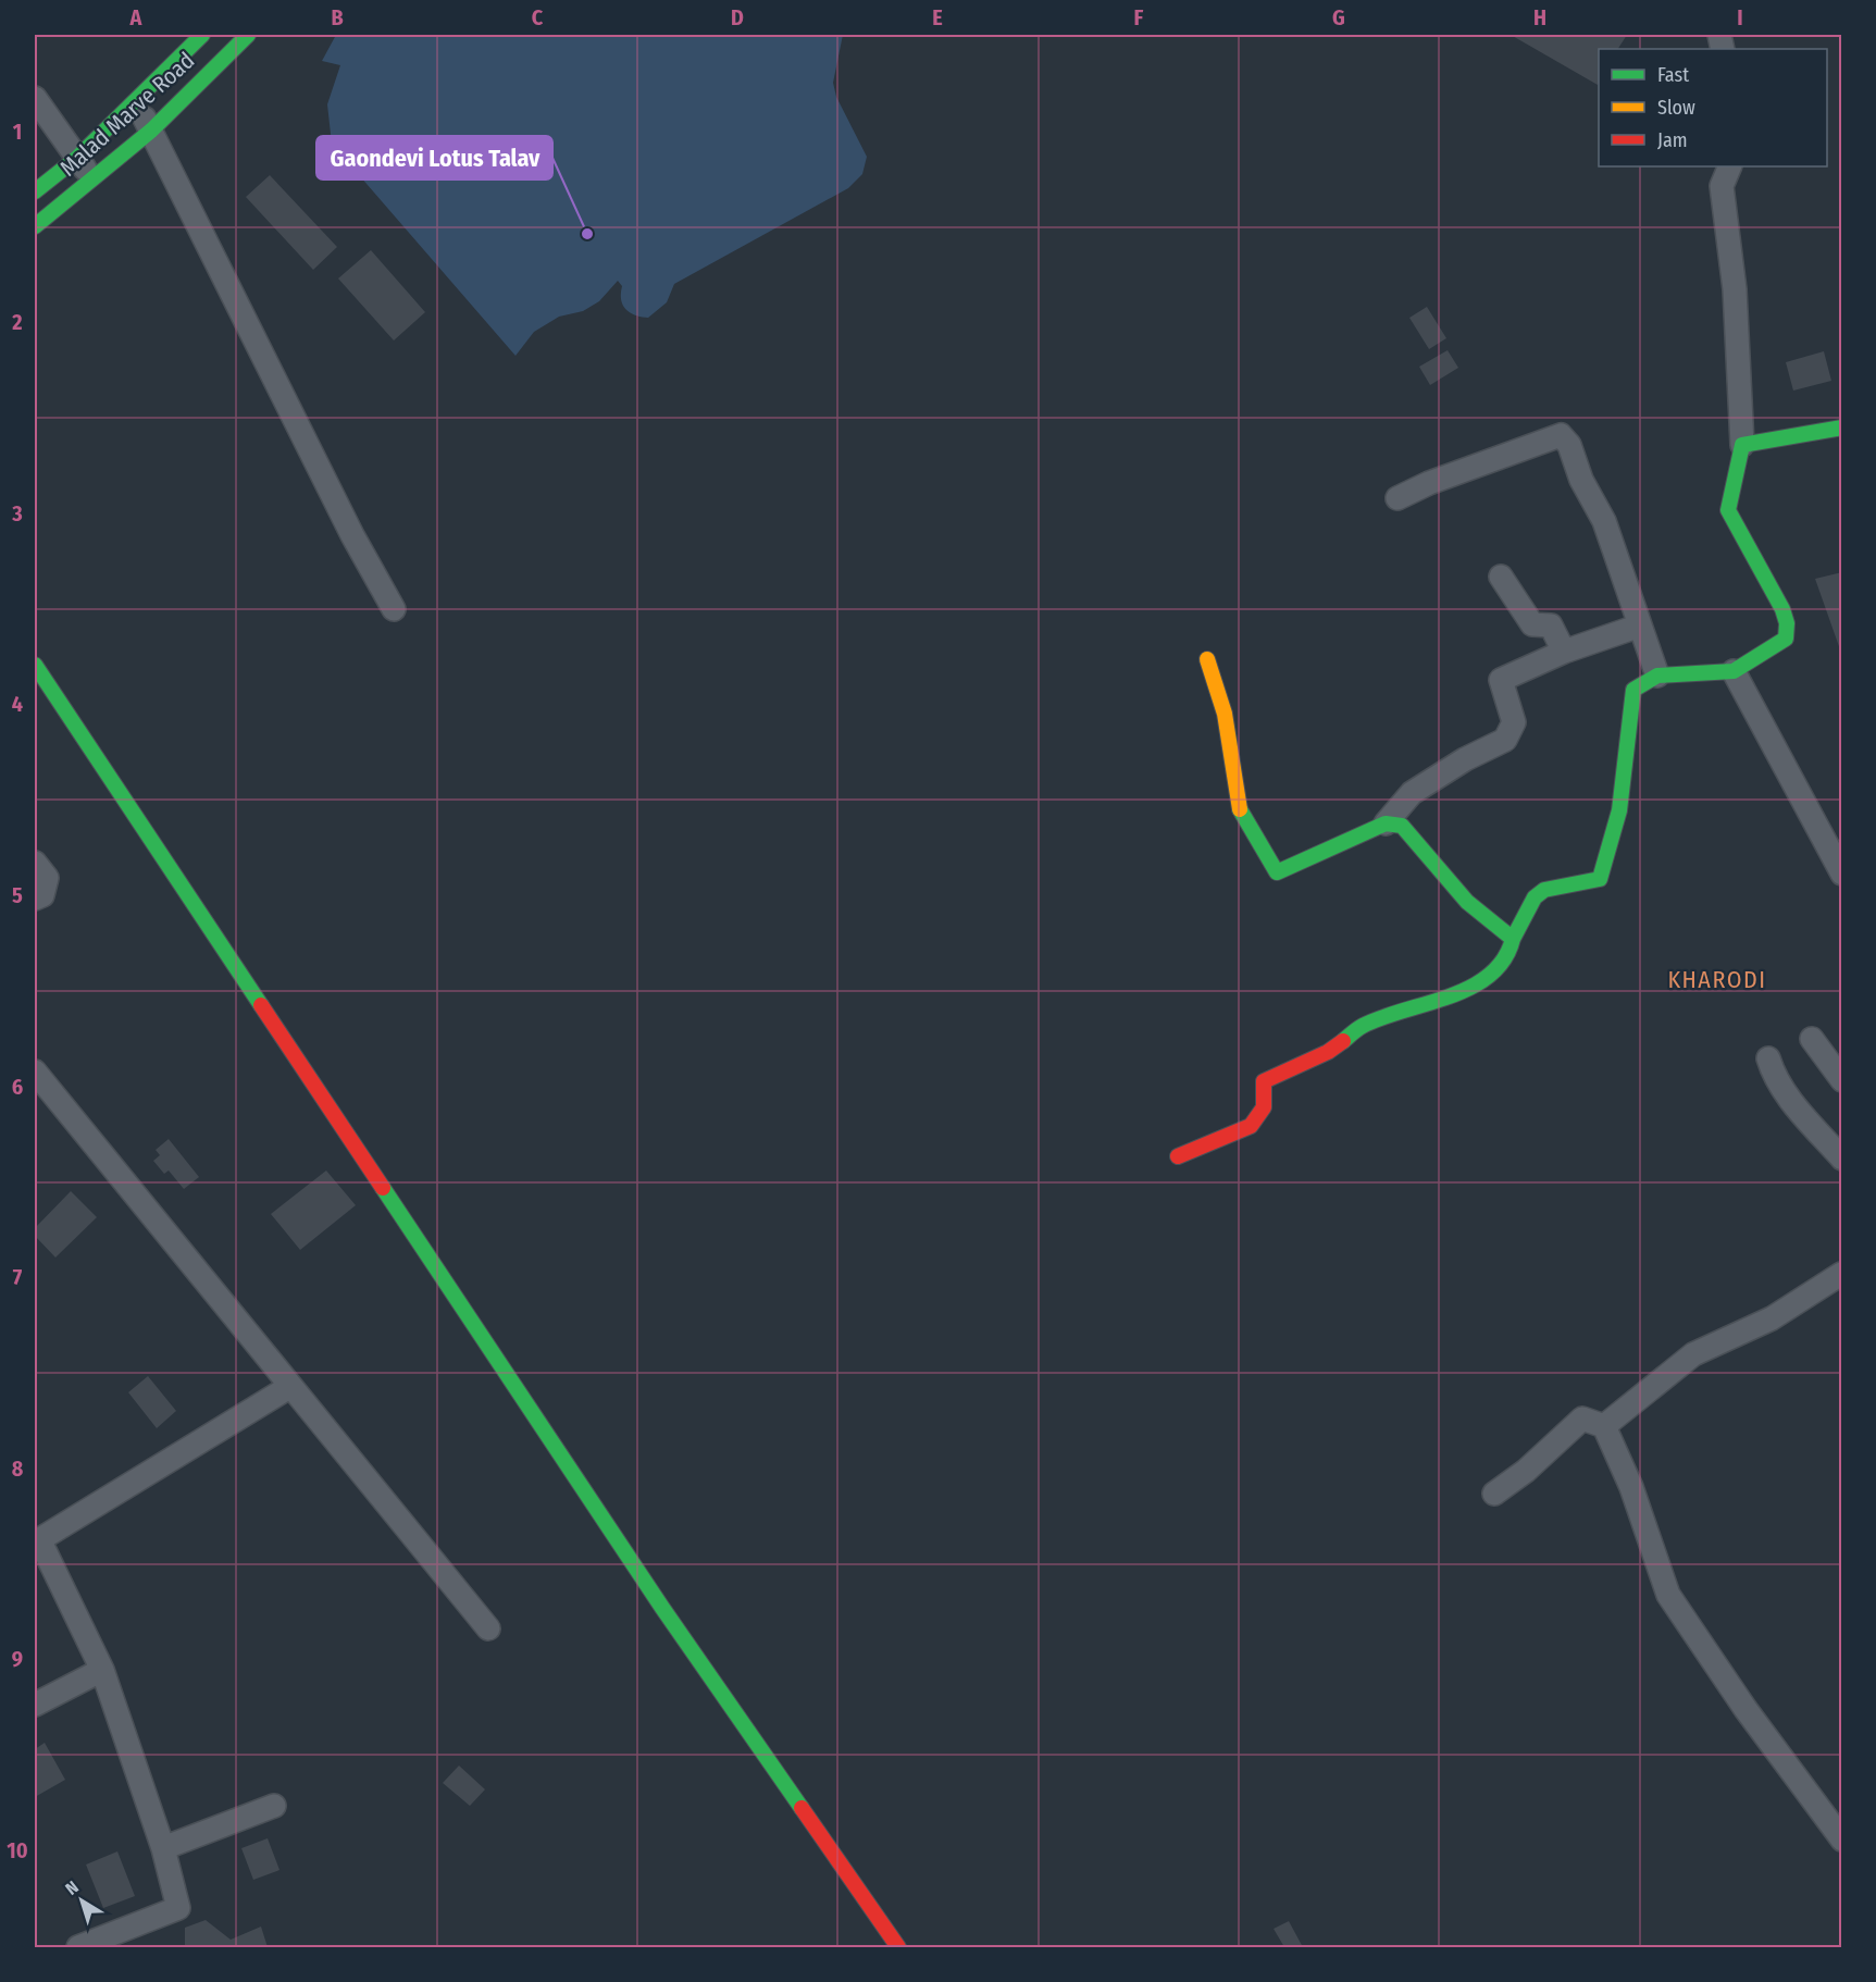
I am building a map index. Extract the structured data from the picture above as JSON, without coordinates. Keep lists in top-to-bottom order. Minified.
{"streets":{"street":["Malad Marve Road"]},"districts":["KHARODI"],"places":["Gaondevi Lotus Talav"],"legend":["Fast","Slow","Jam"],"north":"top left","grid":{"columns":["A","B","C","D","E","F","G","H","I"],"rows":["1","2","3","4","5","6","7","8","9","10"]}}
